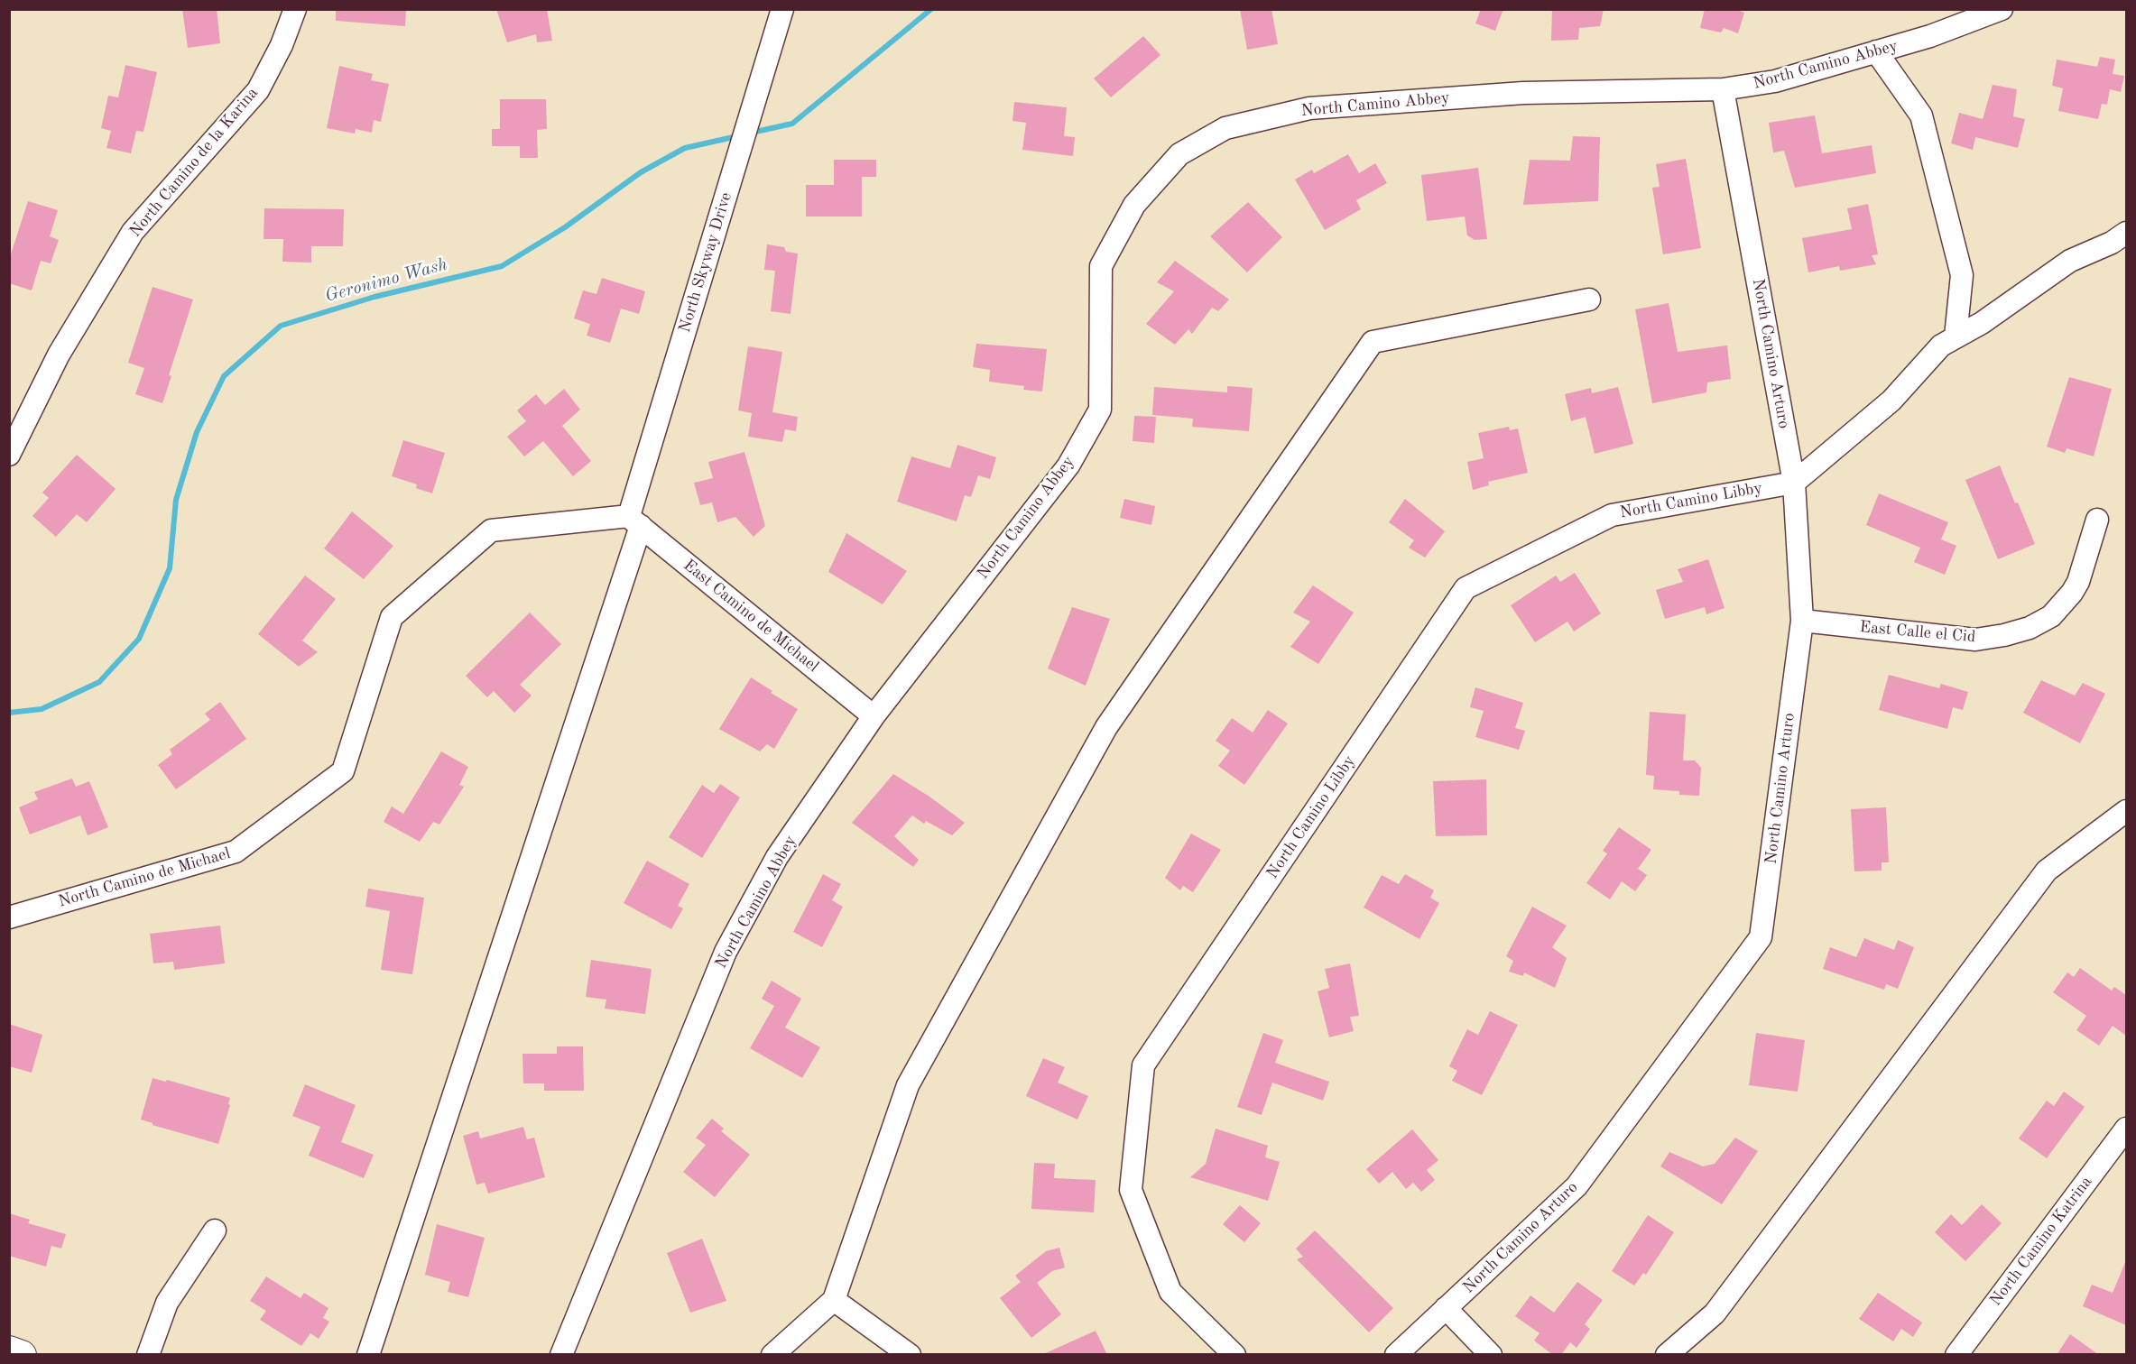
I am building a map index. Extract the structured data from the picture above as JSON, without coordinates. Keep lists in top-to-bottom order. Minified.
{"streets":{"street":["North Camino Abbey","North Camino de la Karina","North Skyway Drive","North Camino Arturo","North Camino Libby","East Camino de Michael","East Calle el Cid","North Camino de Michael","North Camino Katrina"]},"crossings":[["North Camino Abbey","North Camino Arturo"],["North Camino Abbey","East Camino de Michael"],["North Skyway Drive","East Camino de Michael"],["North Skyway Drive","North Camino de Michael"],["North Camino Arturo","North Camino Libby"],["North Camino Arturo","East Calle el Cid"],["East Camino de Michael","North Camino de Michael"]],"water":["Geronimo Wash"]}
